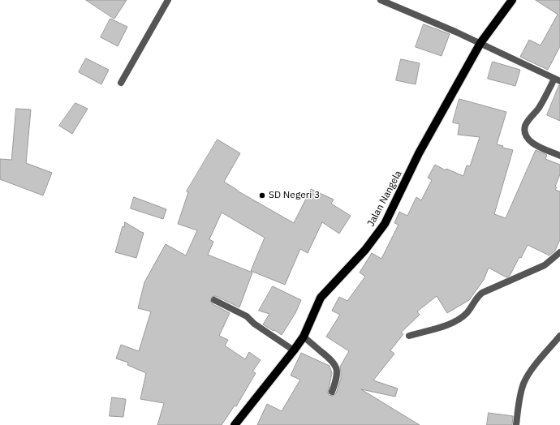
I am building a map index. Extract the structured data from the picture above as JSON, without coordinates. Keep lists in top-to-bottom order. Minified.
{"streets":{"main road":["Jalan Nangela"]},"places":["SD Negeri 3"]}
